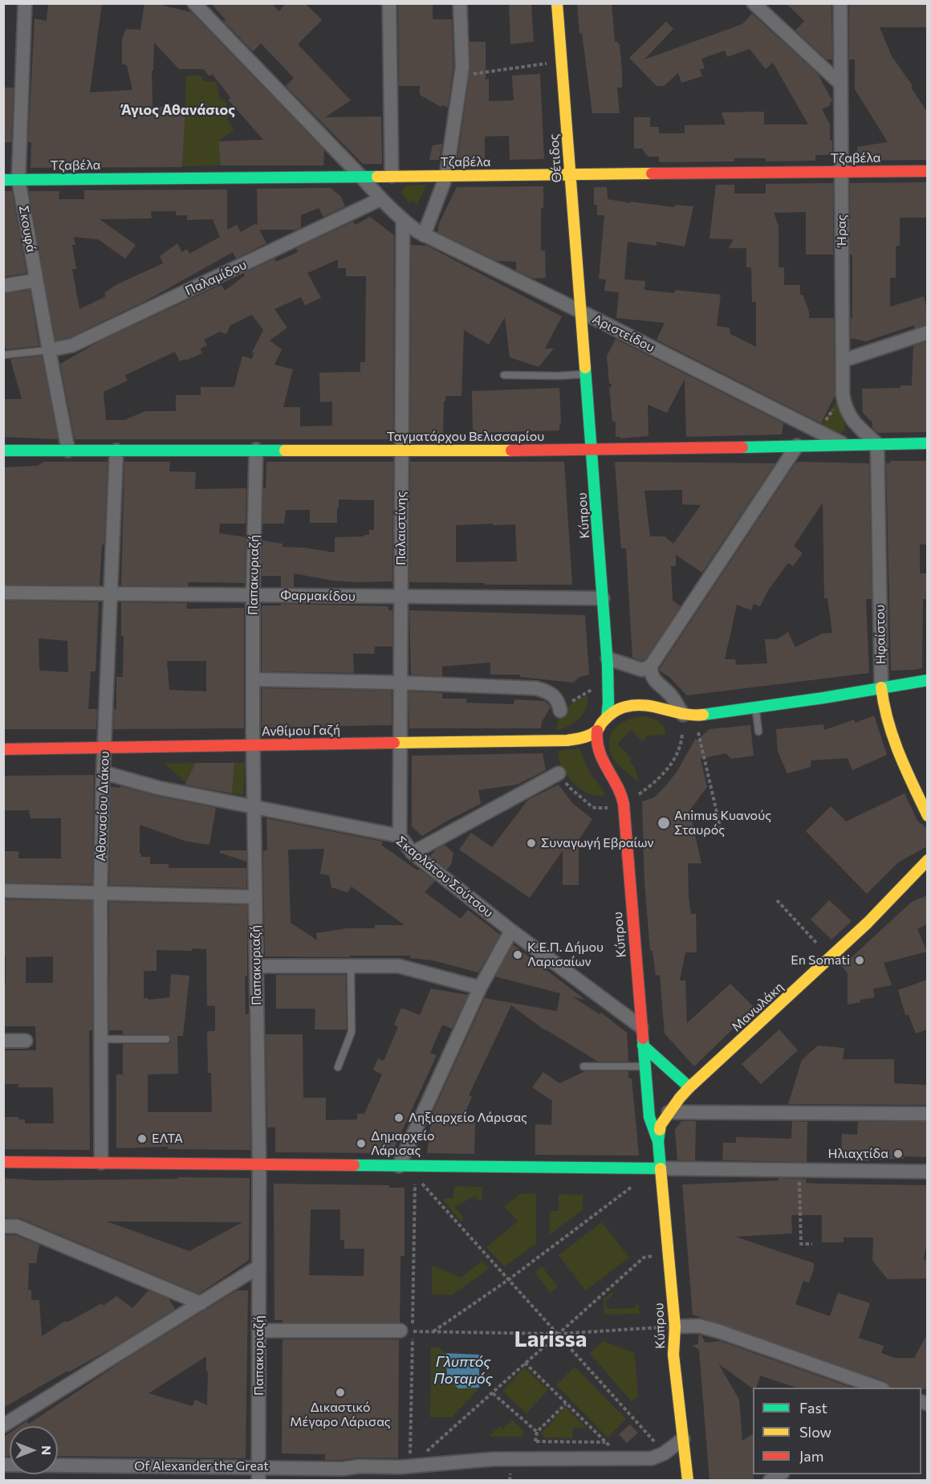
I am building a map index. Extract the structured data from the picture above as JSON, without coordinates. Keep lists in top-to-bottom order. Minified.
{"streets":{"main road":["Θέτιδος","Τζαβέλα","Ταγματάρχου Βελισσαρίου","Κύπρου","Ηφαίστου","Ανθίμου Γαζή","Μανωλάκη"],"street":["Σκουφά","Ήρας","Παλαμίδου","Αριστείδου","Παλαιστίνης","Παπακυριαζή","Φαρμακίδου","Αθανασίου Διάκου","Σκαρλάτου Σούτσου","Of Alexander the Great"]},"crossings":[["Θέτιδος","Τζαβέλα"],["Θέτιδος","Αριστείδου"],["Θέτιδος","Κύπρου"],["Τζαβέλα","Σκουφά"],["Τζαβέλα","Ήρας"],["Τζαβέλα","Αριστείδου"],["Σκουφά","Παλαμίδου"],["Σκουφά","Ταγματάρχου Βελισσαρίου"],["Ήρας","Ταγματάρχου Βελισσαρίου"],["Ήρας","Ηφαίστου"],["Παλαμίδου","Αριστείδου"],["Αριστείδου","Ταγματάρχου Βελισσαρίου"],["Αριστείδου","Κύπρου"],["Αριστείδου","Παλαιστίνης"],["Ταγματάρχου Βελισσαρίου","Κύπρου"],["Ταγματάρχου Βελισσαρίου","Παλαιστίνης"],["Ταγματάρχου Βελισσαρίου","Παπακυριαζή"],["Ταγματάρχου Βελισσαρίου","Ηφαίστου"],["Ταγματάρχου Βελισσαρίου","Αθανασίου Διάκου"],["Κύπρου","Φαρμακίδου"],["Κύπρου","Ανθίμου Γαζή"],["Κύπρου","Σκαρλάτου Σούτσου"],["Κύπρου","Μανωλάκη"],["Παλαιστίνης","Φαρμακίδου"],["Παλαιστίνης","Ανθίμου Γαζή"],["Παλαιστίνης","Σκαρλάτου Σούτσου"],["Παπακυριαζή","Φαρμακίδου"],["Παπακυριαζή","Ανθίμου Γαζή"],["Παπακυριαζή","Σκαρλάτου Σούτσου"],["Παπακυριαζή","Of Alexander the Great"],["Φαρμακίδου","Αθανασίου Διάκου"],["Ανθίμου Γαζή","Αθανασίου Διάκου"],["Αθανασίου Διάκου","Σκαρλάτου Σούτσου"]],"districts":["Άγιος Αθανάσιος","Larissa"],"water":["Γλυπτός Ποταμός"],"places":["Animus Κυανούς Σταυρός","Συναγωγή Εβραίων","Κ.Ε.Π. Δήμου Λαρισαίων","En Somati","Ληξιαρχείο Λάρισας","ΕΛΤΑ","Δημαρχείο Λάρισας","Ηλιαχτίδα","Δικαστικό Μέγαρο Λάρισας"],"legend":["Fast","Slow","Jam"],"north":"right"}
